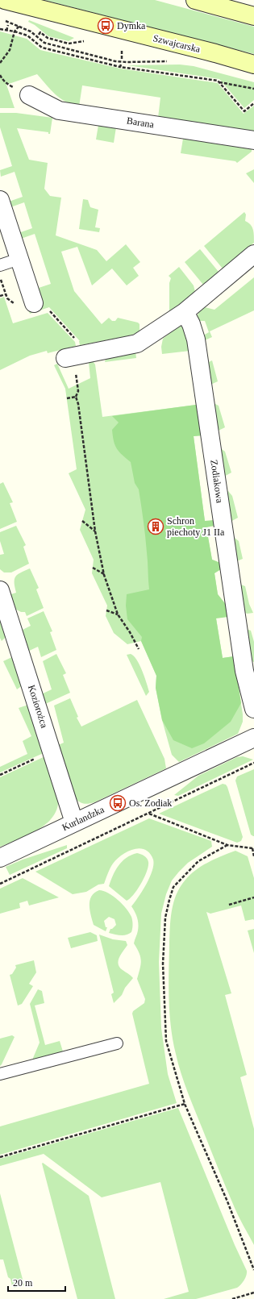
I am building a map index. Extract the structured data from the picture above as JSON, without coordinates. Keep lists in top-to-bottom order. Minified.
{"streets":{"street":["Szwajcarska","Barana","Zodiakowa","Koziorożca","Kurlandzka"]},"crossings":[["Koziorożca","Kurlandzka"]],"places":{"bus stop":["Dymka","Os. Zodiak"],"building":["Schron piechoty J1 IIa"]},"scale_bar":"20 m"}
